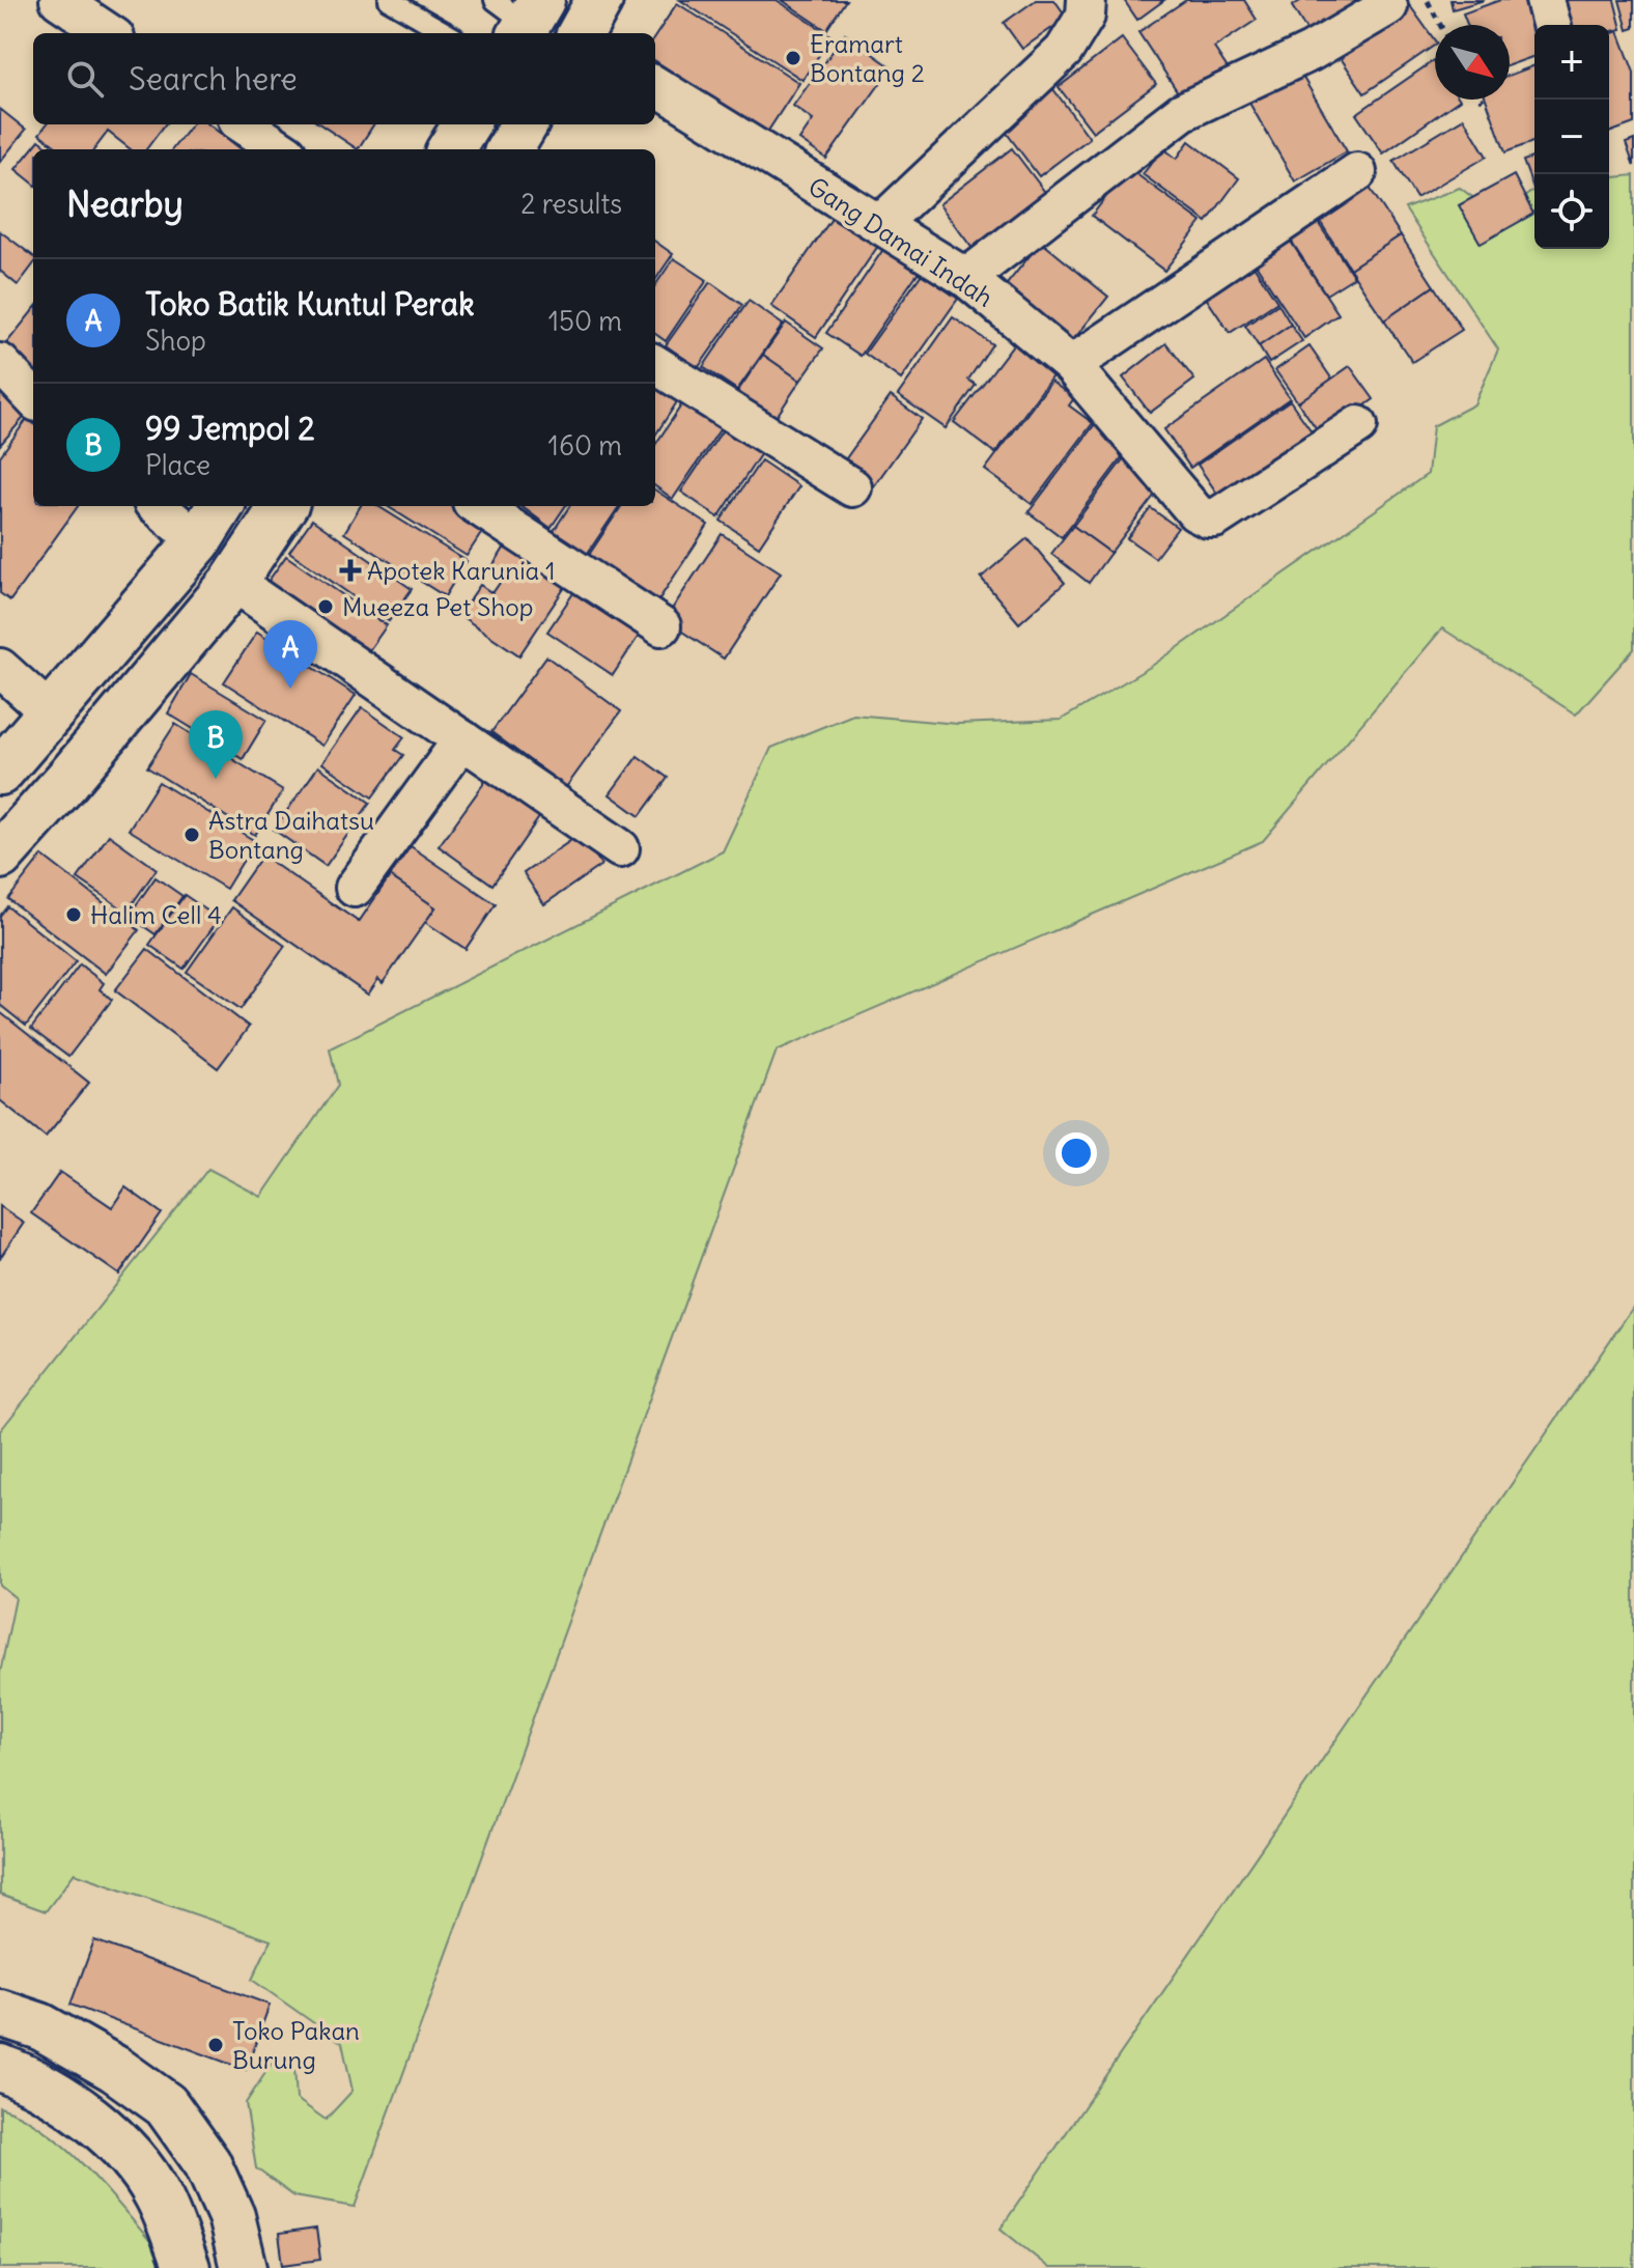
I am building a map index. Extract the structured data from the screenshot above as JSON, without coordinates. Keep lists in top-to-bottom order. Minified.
{"streets":{"street":["Gang Damai Indah"]},"places":{"other":["Eramart Bontang 2","Mueeza Pet Shop","Astra Daihatsu Bontang","Halim Cell 4","Toko Pakan Burung"],"health":["Apotek Karunia 1"]},"north":"bottom right","page":{"map_buttons":["+","−"],"search":"Search here","heading":["Nearby","2 results"],"list":[{"mark":"A","name":"Toko Batik Kuntul Perak","note":"Shop","value":"150 m"},{"mark":"B","name":"99 Jempol 2","note":"Place","value":"160 m"}],"pins":["A","B"]}}
